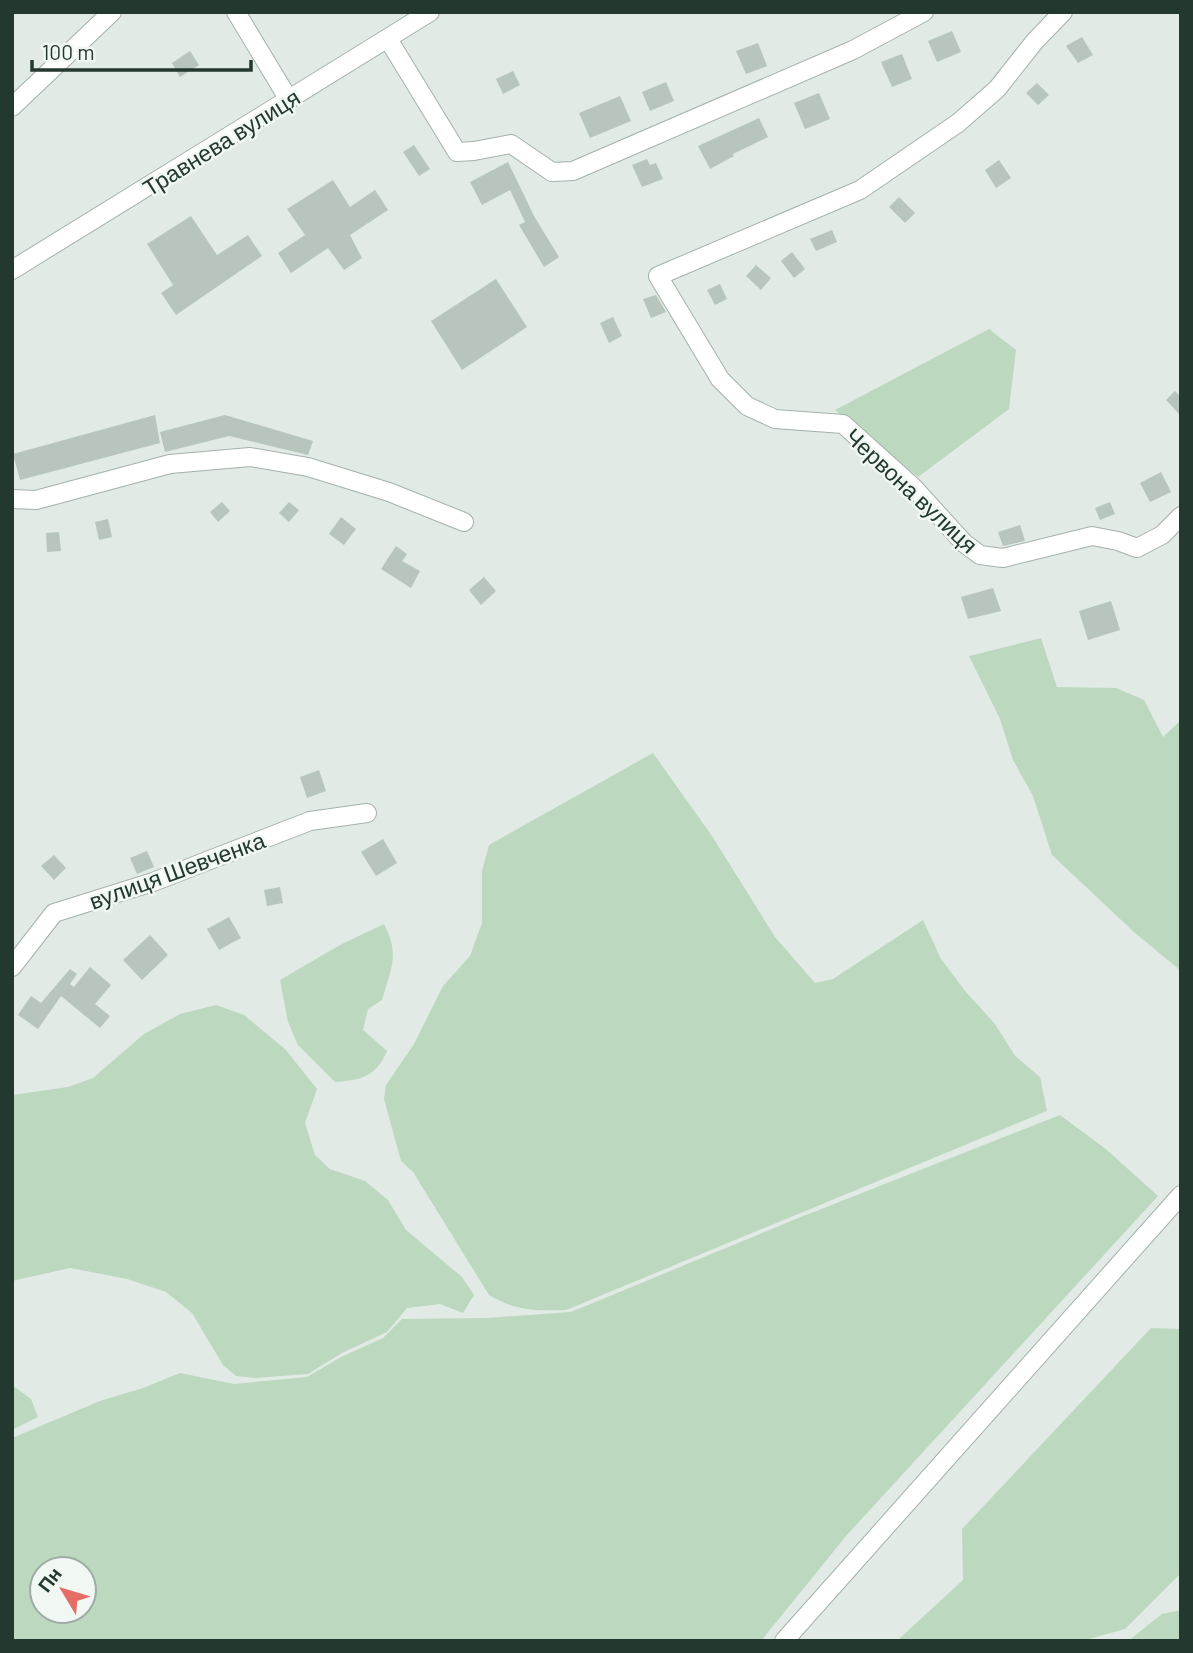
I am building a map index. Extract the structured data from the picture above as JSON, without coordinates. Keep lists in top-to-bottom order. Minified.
{"streets":{"street":["Травнева вулиця","Червона вулиця","вулиця Шевченка"]},"scale_bar":"100 m","north":"top left"}
